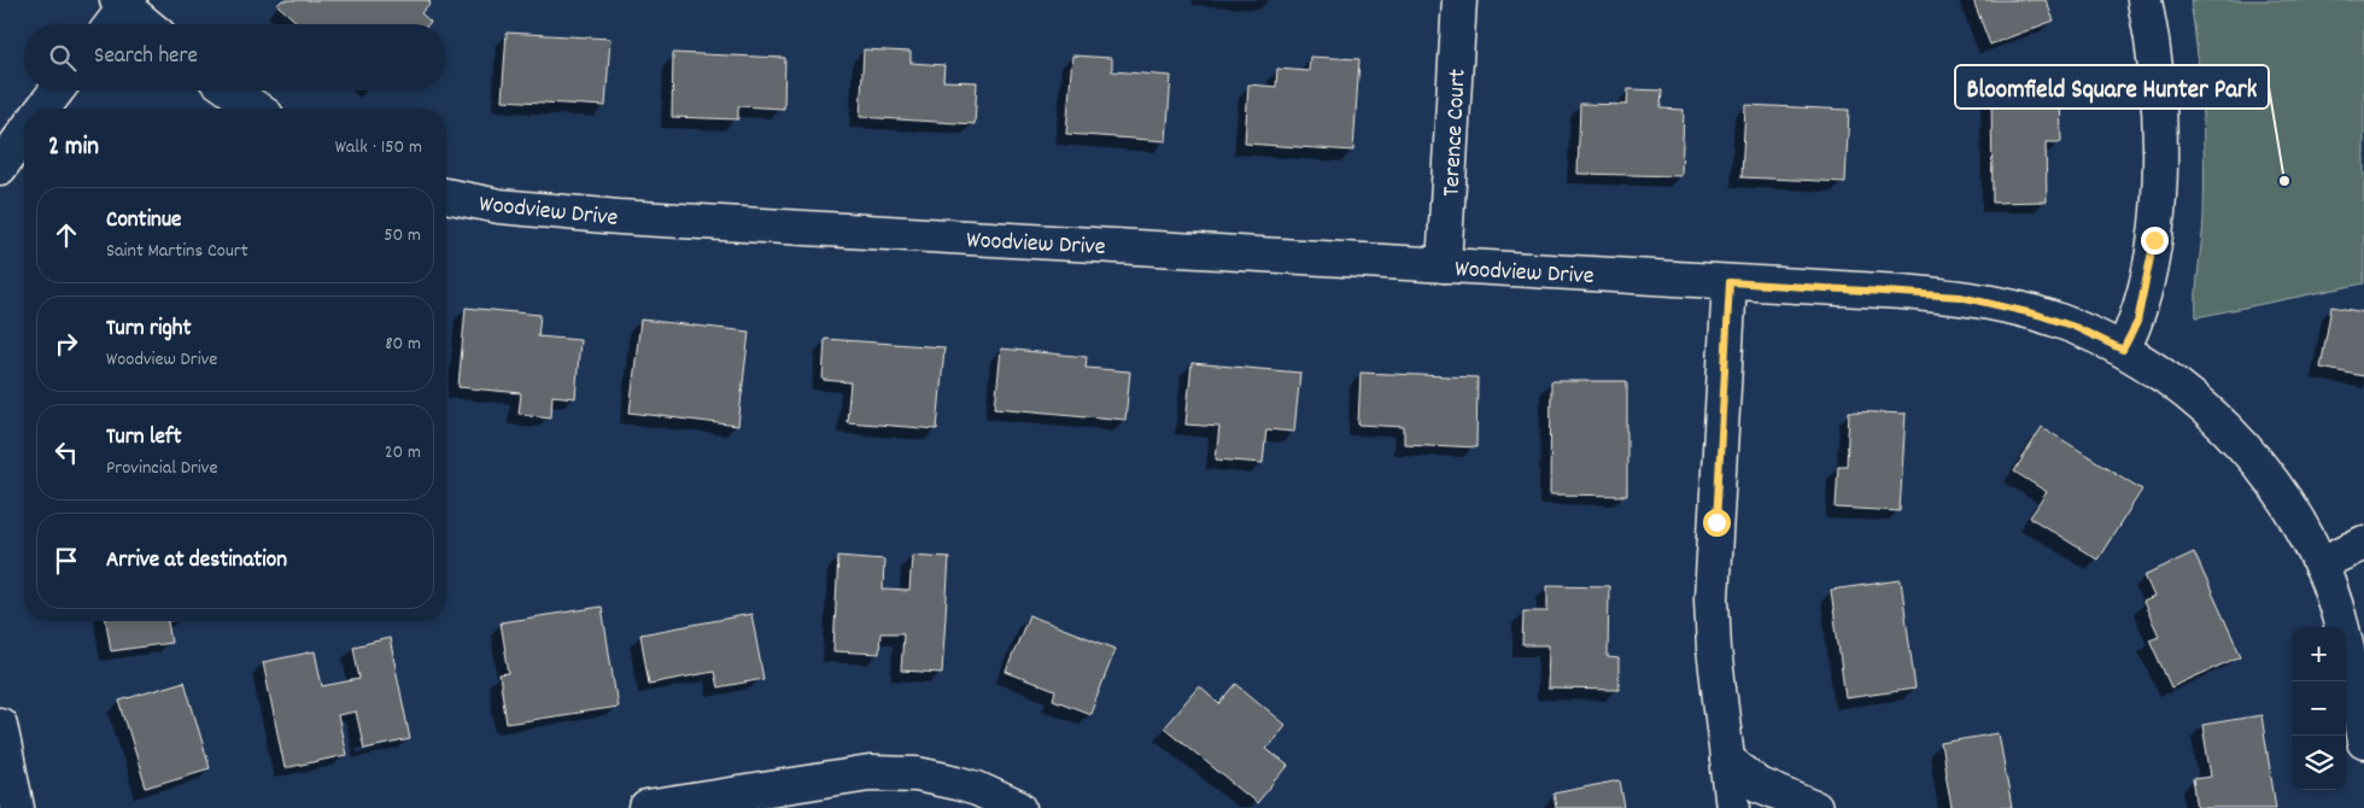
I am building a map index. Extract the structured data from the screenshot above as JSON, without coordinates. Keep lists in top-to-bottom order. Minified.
{"streets":{"street":["Terence Court","Woodview Drive"]},"crossings":[["Terence Court","Woodview Drive"]],"places":["Bloomfield Square Hunter Park"],"page":{"search":"Search here","heading":["2 min","Walk · 150 m"],"list":[["Continue","Saint Martins Court","50 m"],["Turn right","Woodview Drive","80 m"],["Turn left","Provincial Drive","20 m"],"Arrive at destination"],"map_buttons":["+","−"]}}
